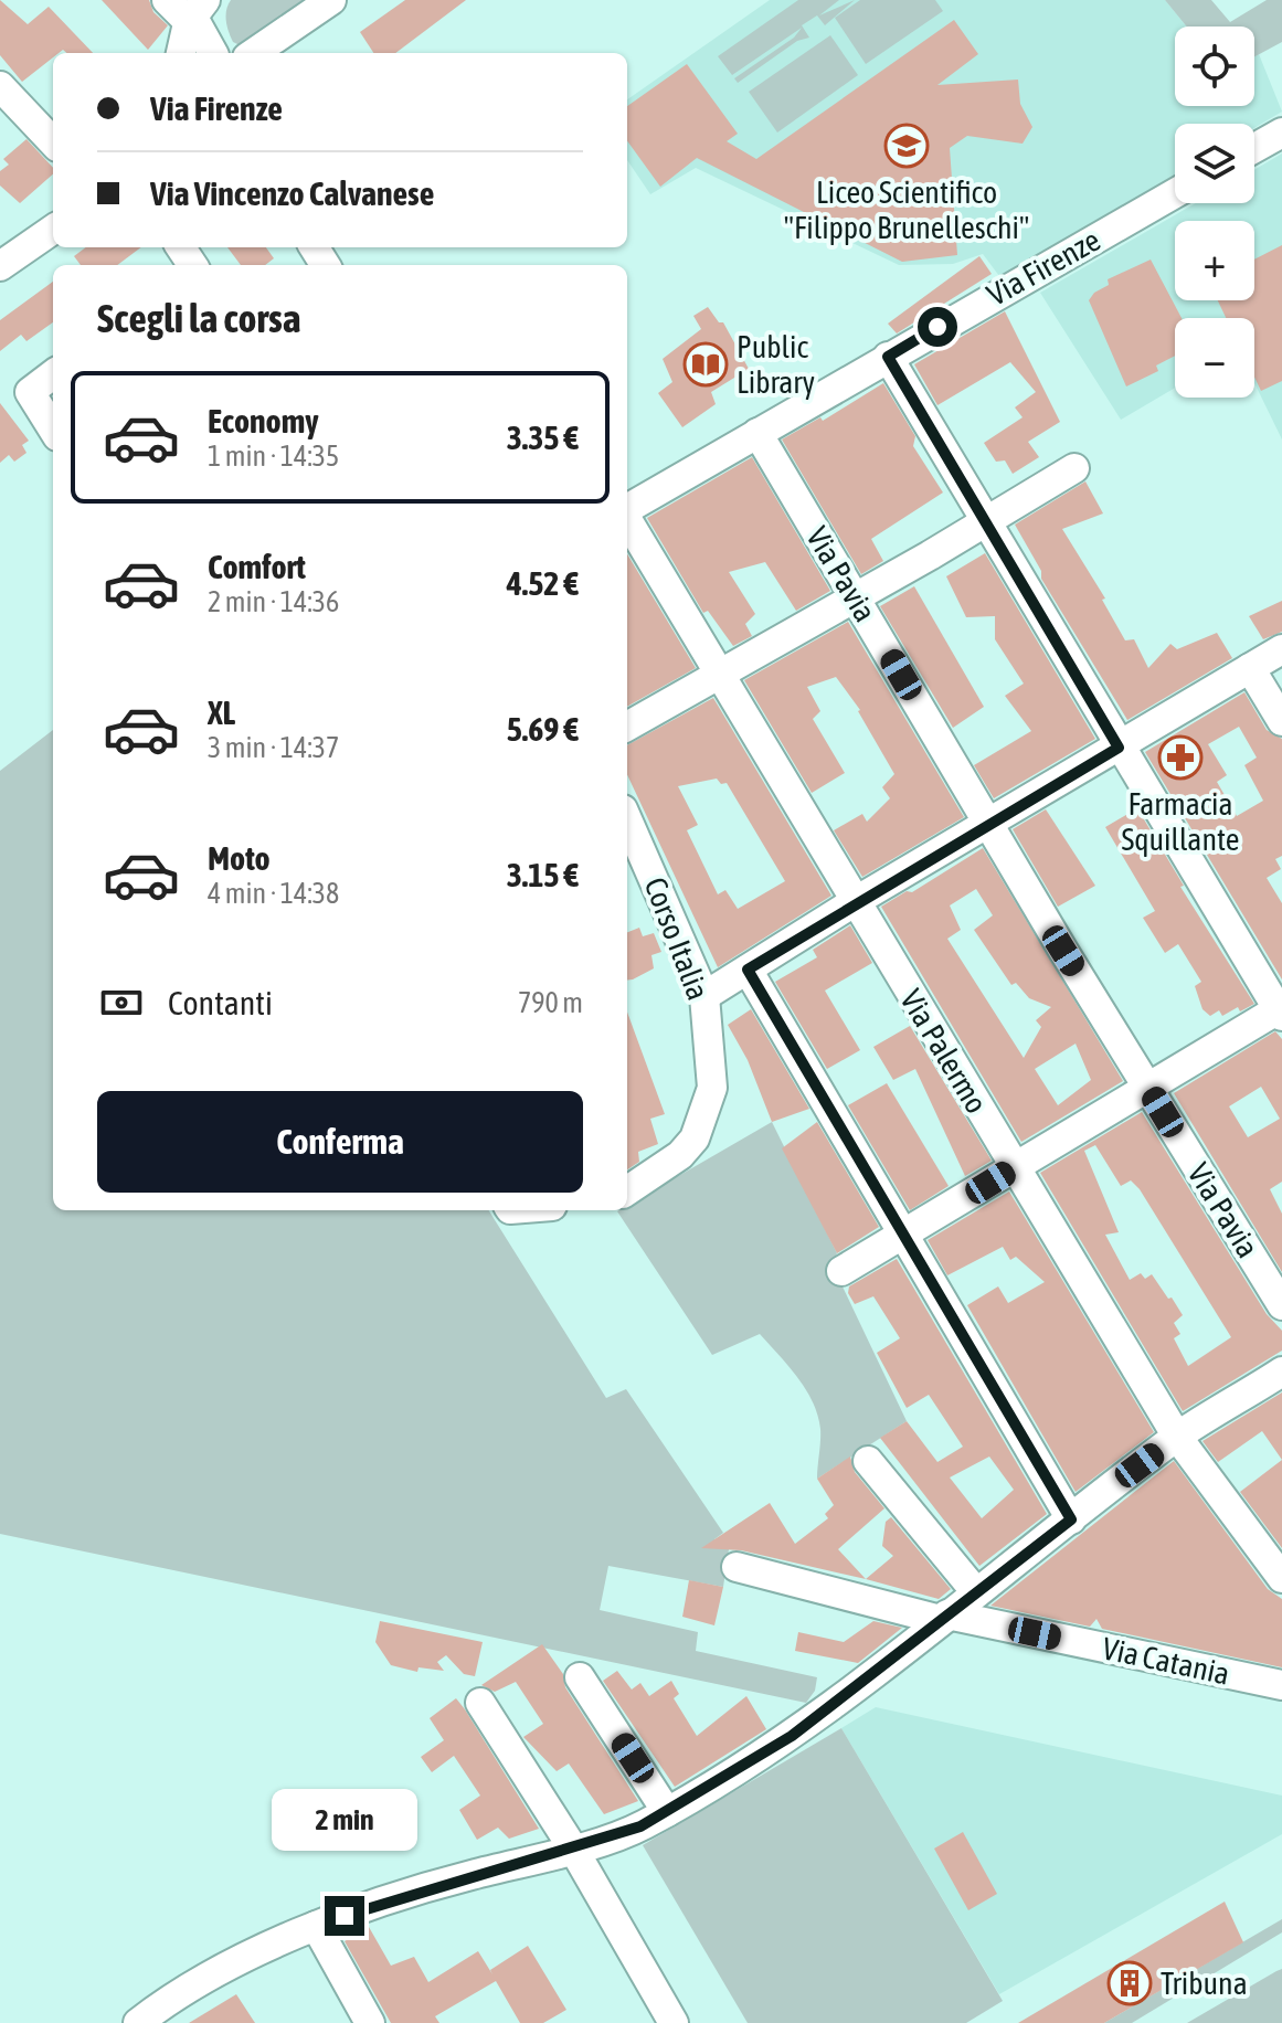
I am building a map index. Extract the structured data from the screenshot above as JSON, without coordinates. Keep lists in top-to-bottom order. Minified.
{"streets":{"street":["Via Firenze","Via Pavia","Corso Italia","Via Palermo","Via Catania"]},"crossings":[["Via Firenze","Via Pavia"]],"places":{"school or university":["Liceo Scientifico \"Filippo Brunelleschi\""],"library":["Public Library"],"pharmacy":["Farmacia Squillante"],"building":["Tribuna"]},"page":{"map_buttons":["+","−"],"banner":["Via Firenze","Via Vincenzo Calvanese"],"heading":"Scegli la corsa","list":[{"name":"Economy","note":"1 min · 14:35","value":"3.35 €"},{"name":"Comfort","note":"2 min · 14:36","value":"4.52 €"},{"name":"XL","note":"3 min · 14:37","value":"5.69 €"},{"name":"Moto","note":"4 min · 14:38","value":"3.15 €"}],"pay":["Contanti","790 m"],"buttons":"Conferma","bubble":"2 min"}}
